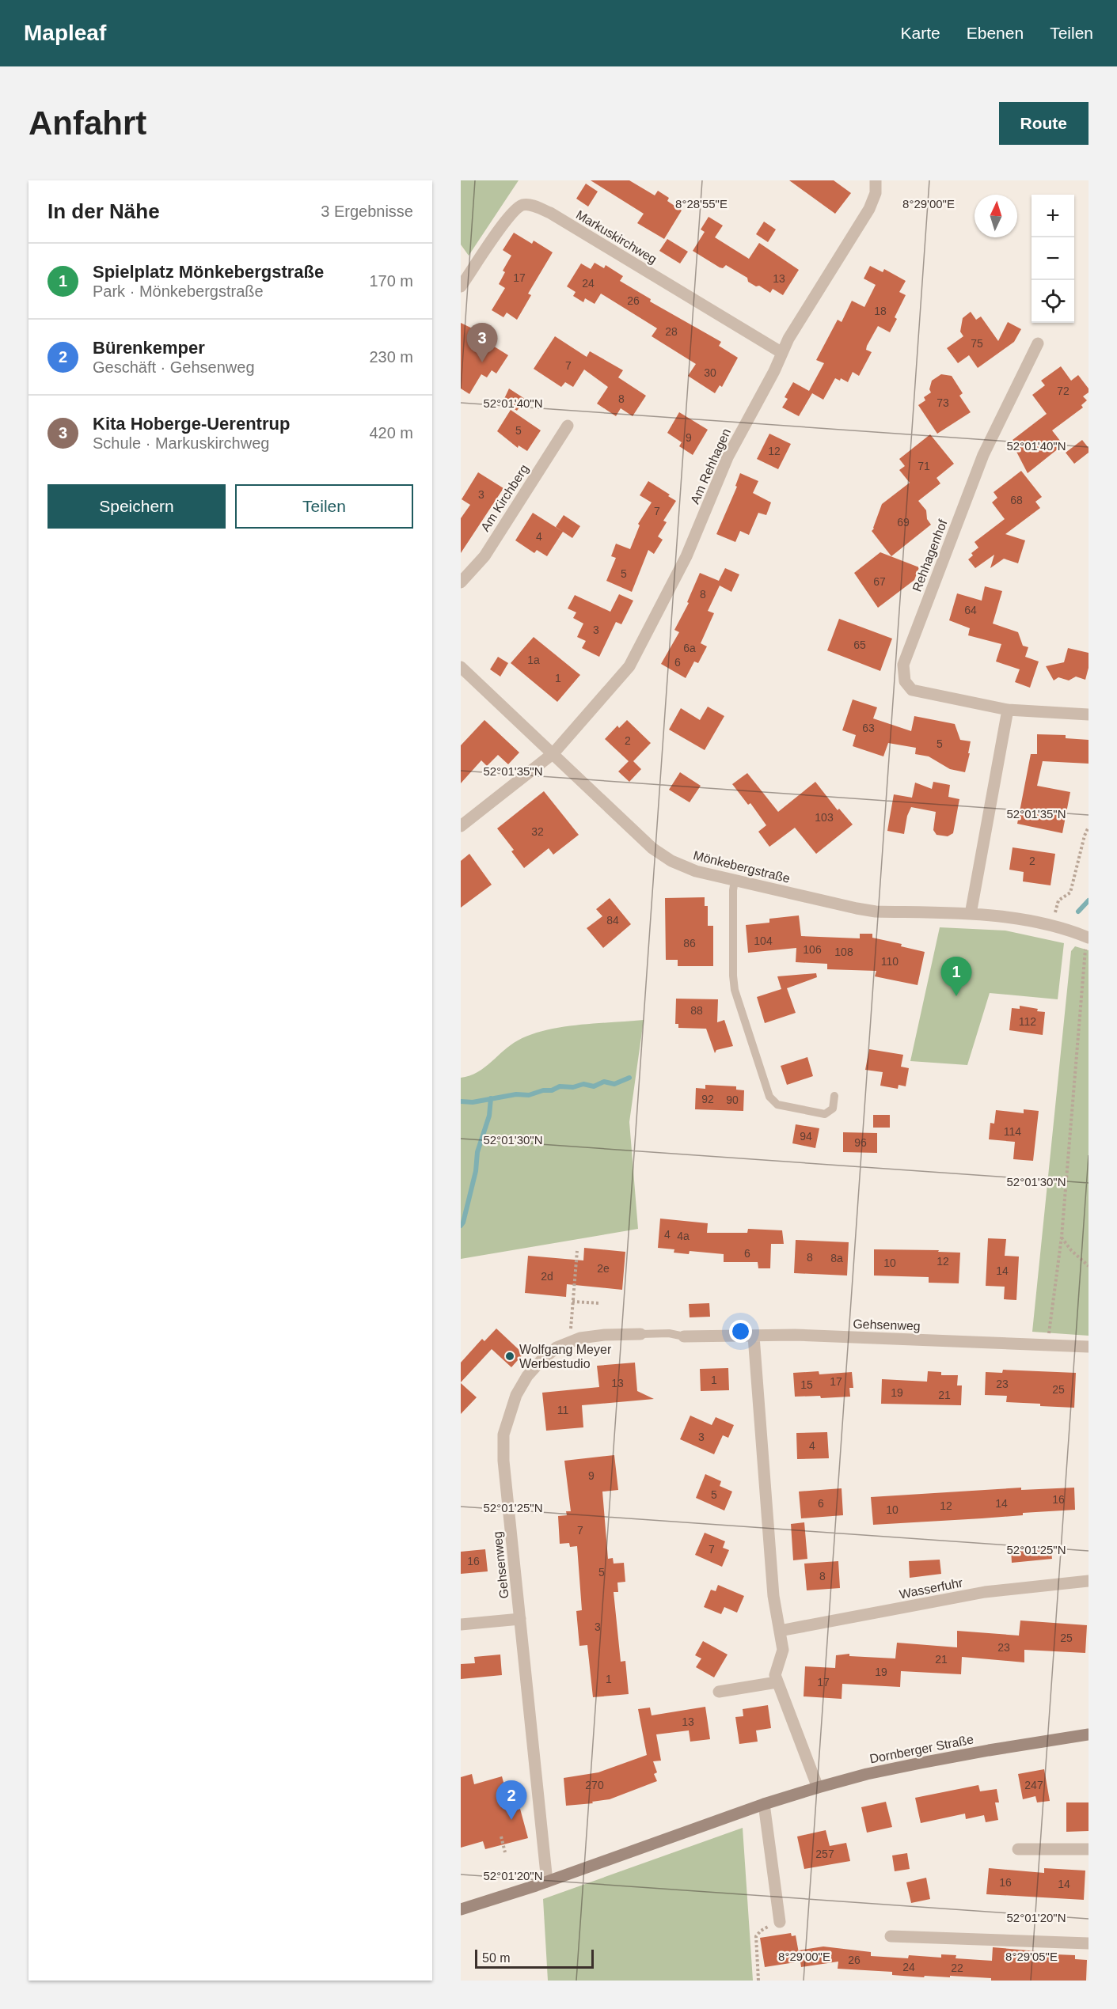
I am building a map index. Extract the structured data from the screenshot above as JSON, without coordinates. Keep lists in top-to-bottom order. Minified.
{"streets":{"main road":["Dornberger Straße"],"street":["Markuskirchweg","Am Rehhagen","Am Kirchberg","Rehhagenhof","Mönkebergstraße","Gehsenweg","Wasserfuhr"]},"crossings":[["Markuskirchweg","Am Rehhagen"],["Am Rehhagen","Mönkebergstraße"],["Gehsenweg","Dornberger Straße"]],"places":["Wolfgang Meyer Werbestudio"],"house_numbers":["17","13","24","26","18","28","75","7","30","72","8","73","5","9","12","71","3","68","7","69","4","5","67","8","64","3","65","6a","1a","6","1","63","2","5","103","32","2","84","104","86","106","108","110","88","112","92","90","114","94","96","4","4a","6","8","8a","12","10","2e","14","2d","1","17","13","23","15","25","19","21","11","3","4","9","5","16","6","14","12","10","7","7","16","5","8","3","25","23","21","19","1","17","13","270","247","257","16","14","26","24","22"],"scale_bar":"50 m","north":"top","page":{"header":"Mapleaf","nav":["Karte","Ebenen","Teilen"],"buttons":["Route",["Speichern","Teilen"]],"title":"Anfahrt","heading":["In der Nähe","3 Ergebnisse"],"map_buttons":["+","−"],"list":[{"mark":"1","name":"Spielplatz Mönkebergstraße","note":"Park · Mönkebergstraße","value":"170 m"},{"mark":"2","name":"Bürenkemper","note":"Geschäft · Gehsenweg","value":"230 m"},{"mark":"3","name":"Kita Hoberge-Uerentrup","note":"Schule · Markuskirchweg","value":"420 m"}],"pins":["3","1","2"],"scale":"50 m"},"coordinates":["8°28'55\"E","8°29'00\"E","52°01'40\"N","52°01'35\"N","52°01'30\"N","52°01'25\"N","52°01'20\"N","8°29'05\"E"]}
